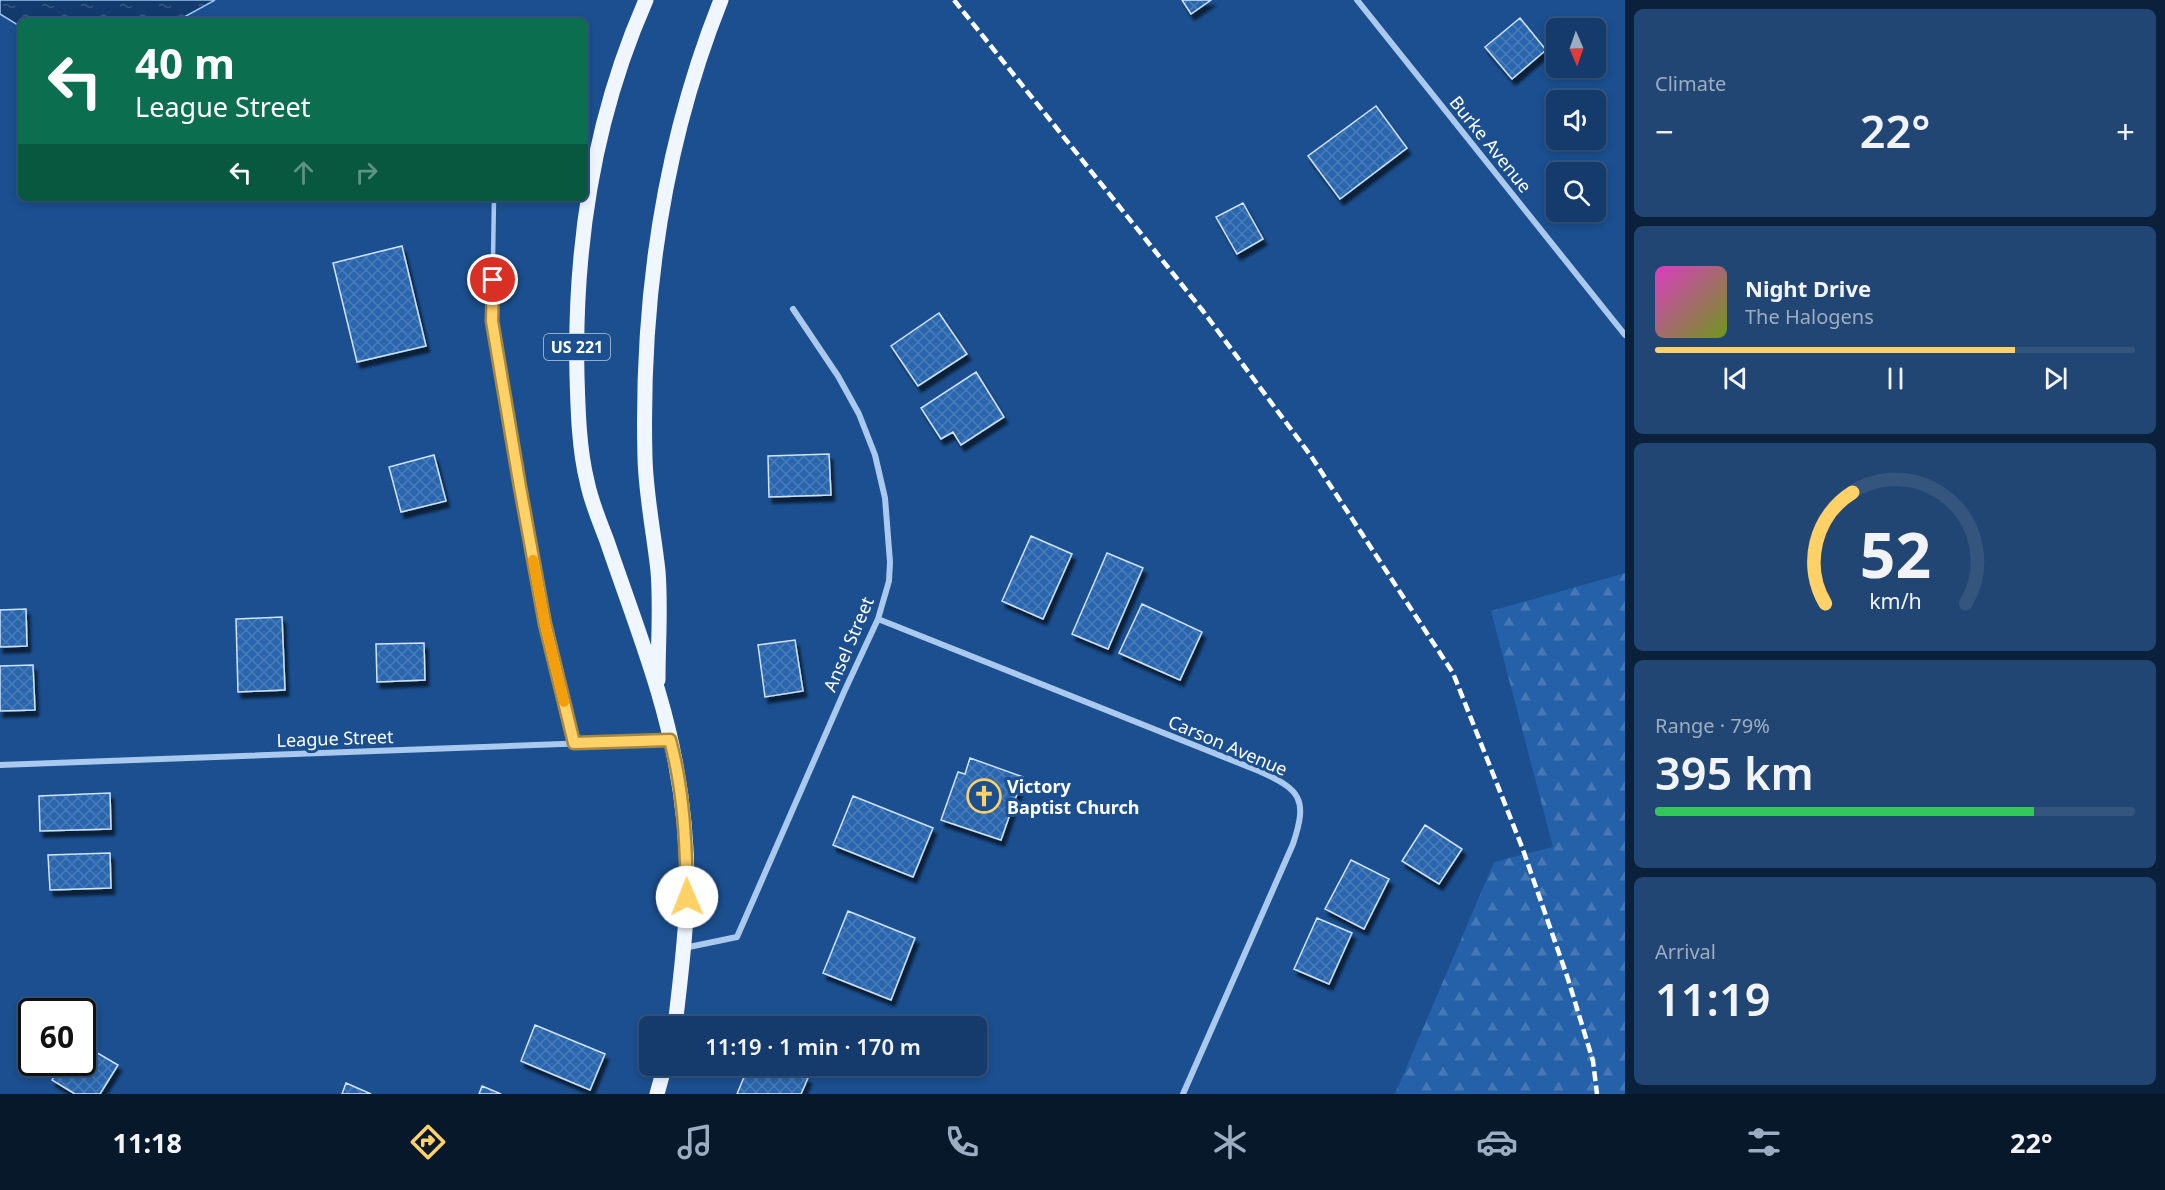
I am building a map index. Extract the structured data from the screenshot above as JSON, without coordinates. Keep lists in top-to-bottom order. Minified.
{"streets":{"main road":["US 221"],"street":["Burke Avenue","Ansel Street","League Street","Carson Avenue"]},"crossings":[["US 221","Ansel Street"],["US 221","League Street"],["Ansel Street","Carson Avenue"]],"places":{"church":["Victory Baptist Church"]},"north":"bottom","page":{"tile":["Climate",["Range · 79%","395 km"],["Arrival","11:19"]],"turn":["40 m","League Street"],"heat":["−","22°","+"],"song":["Night Drive","The Halogens"],"limit":"60","trip":"11:19 · 1 min · 170 m","tabs":["11:18","22°"],"gauge":["52","km/h"]}}
